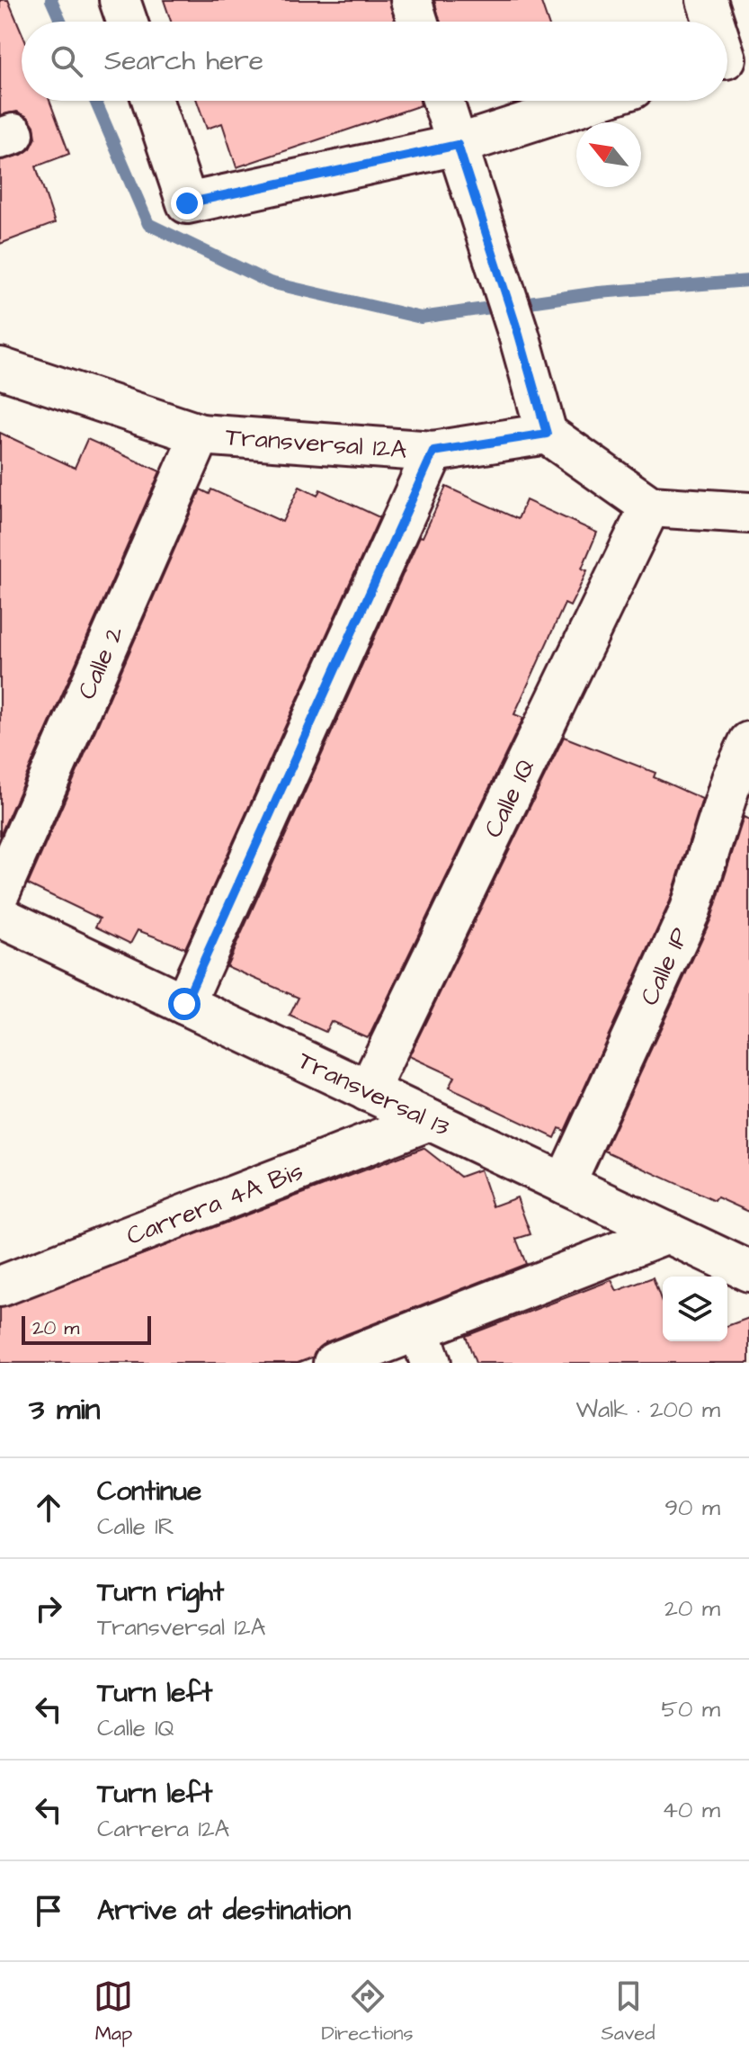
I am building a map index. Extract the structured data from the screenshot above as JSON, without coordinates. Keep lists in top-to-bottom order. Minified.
{"streets":{"street":["Transversal 12A","Calle 2","Calle 1Q","Calle 1P","Transversal 13","Carrera 4A Bis"]},"crossings":[["Transversal 12A","Calle 2"],["Calle 1Q","Transversal 13"],["Calle 1P","Transversal 13"],["Transversal 13","Carrera 4A Bis"]],"scale_bar":"20 m","north":"top left","page":{"search":"Search here","scale":"20 m","heading":["3 min","Walk · 200 m"],"list":[["Continue","Calle 1R","90 m"],["Turn right","Transversal 12A","20 m"],["Turn left","Calle 1Q","50 m"],["Turn left","Carrera 12A","40 m"],"Arrive at destination"],"nav":["Map","Directions","Saved"]}}
